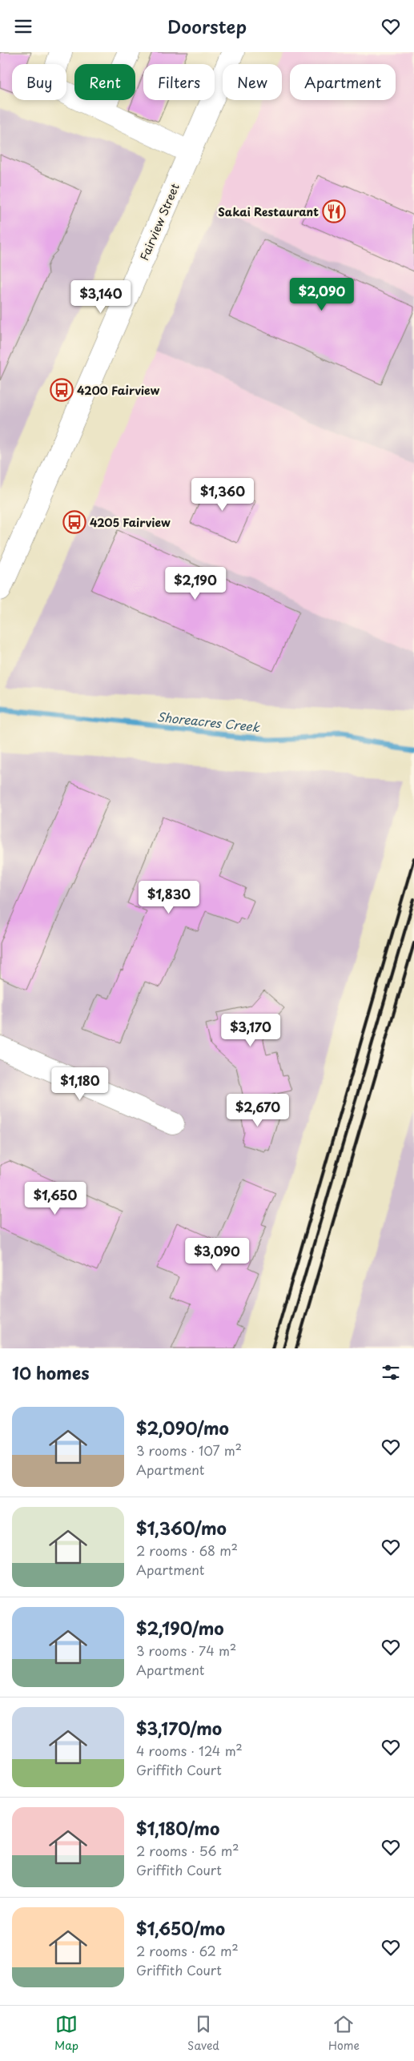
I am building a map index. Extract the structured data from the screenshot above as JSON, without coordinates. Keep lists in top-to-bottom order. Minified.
{"streets":{"main road":["Fairview Street"]},"water":["Shoreacres Creek"],"places":{"restaurant":["Sakai Restaurant"],"bus stop":["4200 Fairview","4205 Fairview"]},"page":{"header":"Doorstep","chip":["Buy","Rent","Filters","New","Apartment"],"price":["$2,090","$3,140","$1,360","$2,190","$1,830","$3,170","$1,180","$2,670","$1,650","$3,090"],"heading":"10 homes","list":[{"name":"$2,090/mo","note":"3 rooms · 107 m² · Apartment"},{"name":"$1,360/mo","note":"2 rooms · 68 m² · Apartment"},{"name":"$2,190/mo","note":"3 rooms · 74 m² · Apartment"},{"name":"$3,170/mo","note":"4 rooms · 124 m² · Griffith Court"},{"name":"$1,180/mo","note":"2 rooms · 56 m² · Griffith Court"},{"name":"$1,650/mo","note":"2 rooms · 62 m² · Griffith Court"}],"tabs":["Map","Saved","Home"]}}
